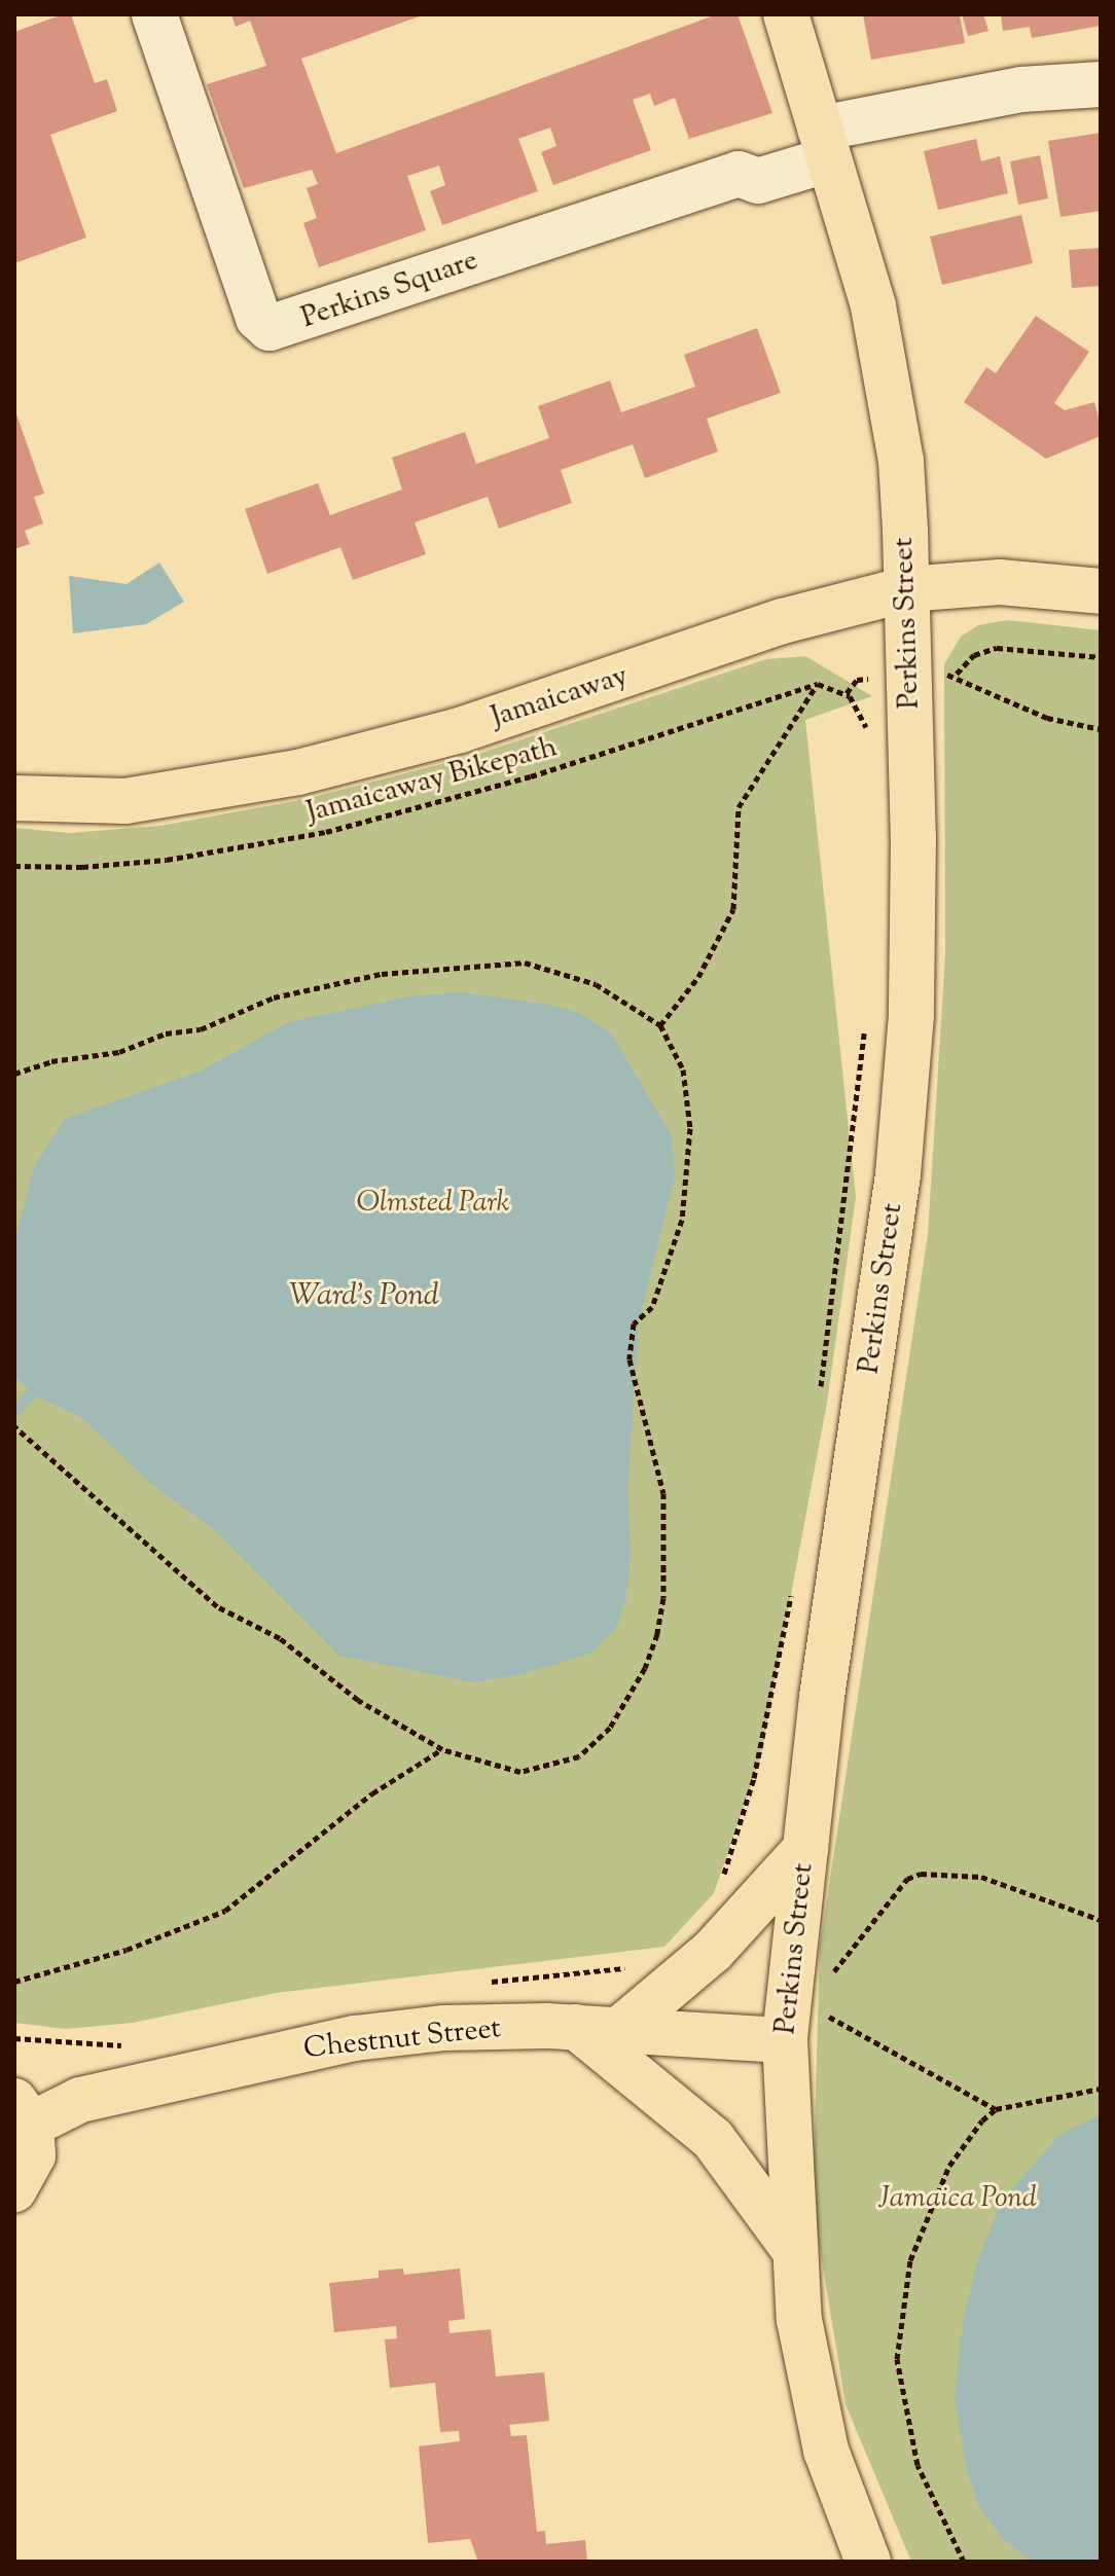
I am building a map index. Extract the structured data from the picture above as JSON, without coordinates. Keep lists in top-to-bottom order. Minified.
{"streets":{"main road":["Perkins Street","Jamaicaway","Chestnut Street"],"street":["Perkins Square"],"path":["Jamaicaway Bikepath"]},"crossings":[["Perkins Square","Perkins Street"],["Perkins Street","Jamaicaway"],["Perkins Street","Chestnut Street"]],"water":["Ward's Pond"],"parks":["Olmsted Park","Jamaica Pond"]}
